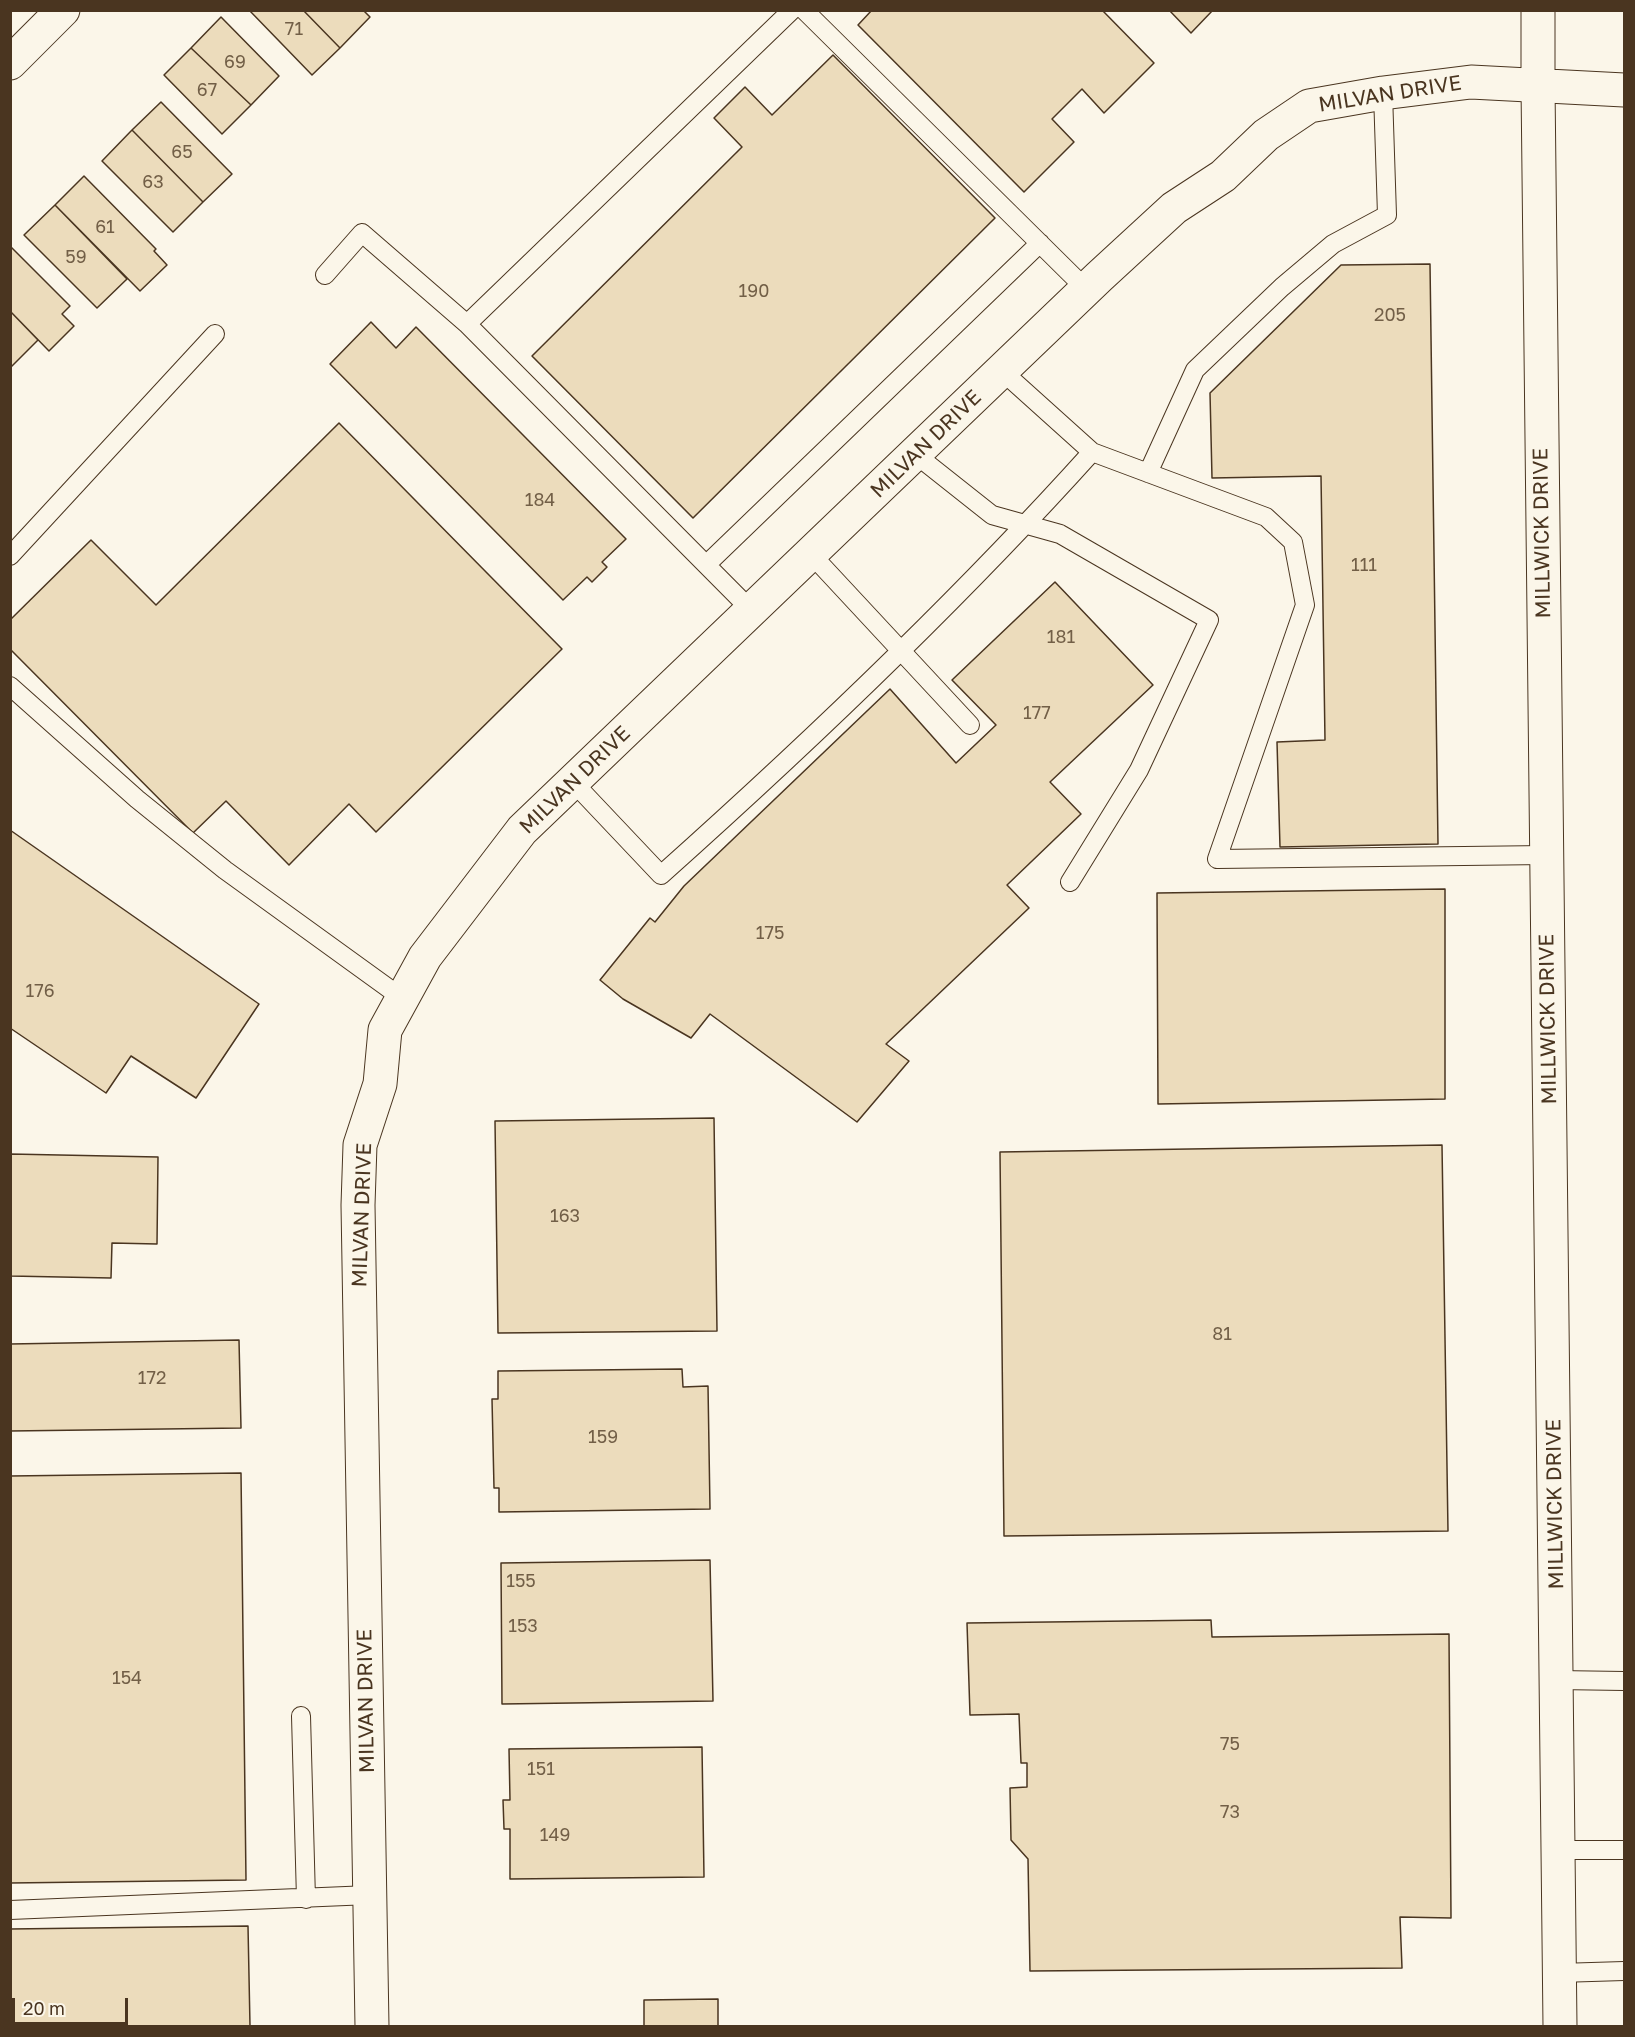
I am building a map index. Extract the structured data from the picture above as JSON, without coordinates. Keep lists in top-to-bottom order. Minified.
{"streets":{"street":["MILVAN DRIVE","MILLWICK DRIVE"]},"crossings":[["MILVAN DRIVE","MILLWICK DRIVE"]],"house_numbers":["71","69","67","65","63","61","59","190","205","184","111","181","177","175","176","163","81","172","159","155","153","154","75","151","73","149"],"scale_bar":"20 m"}
